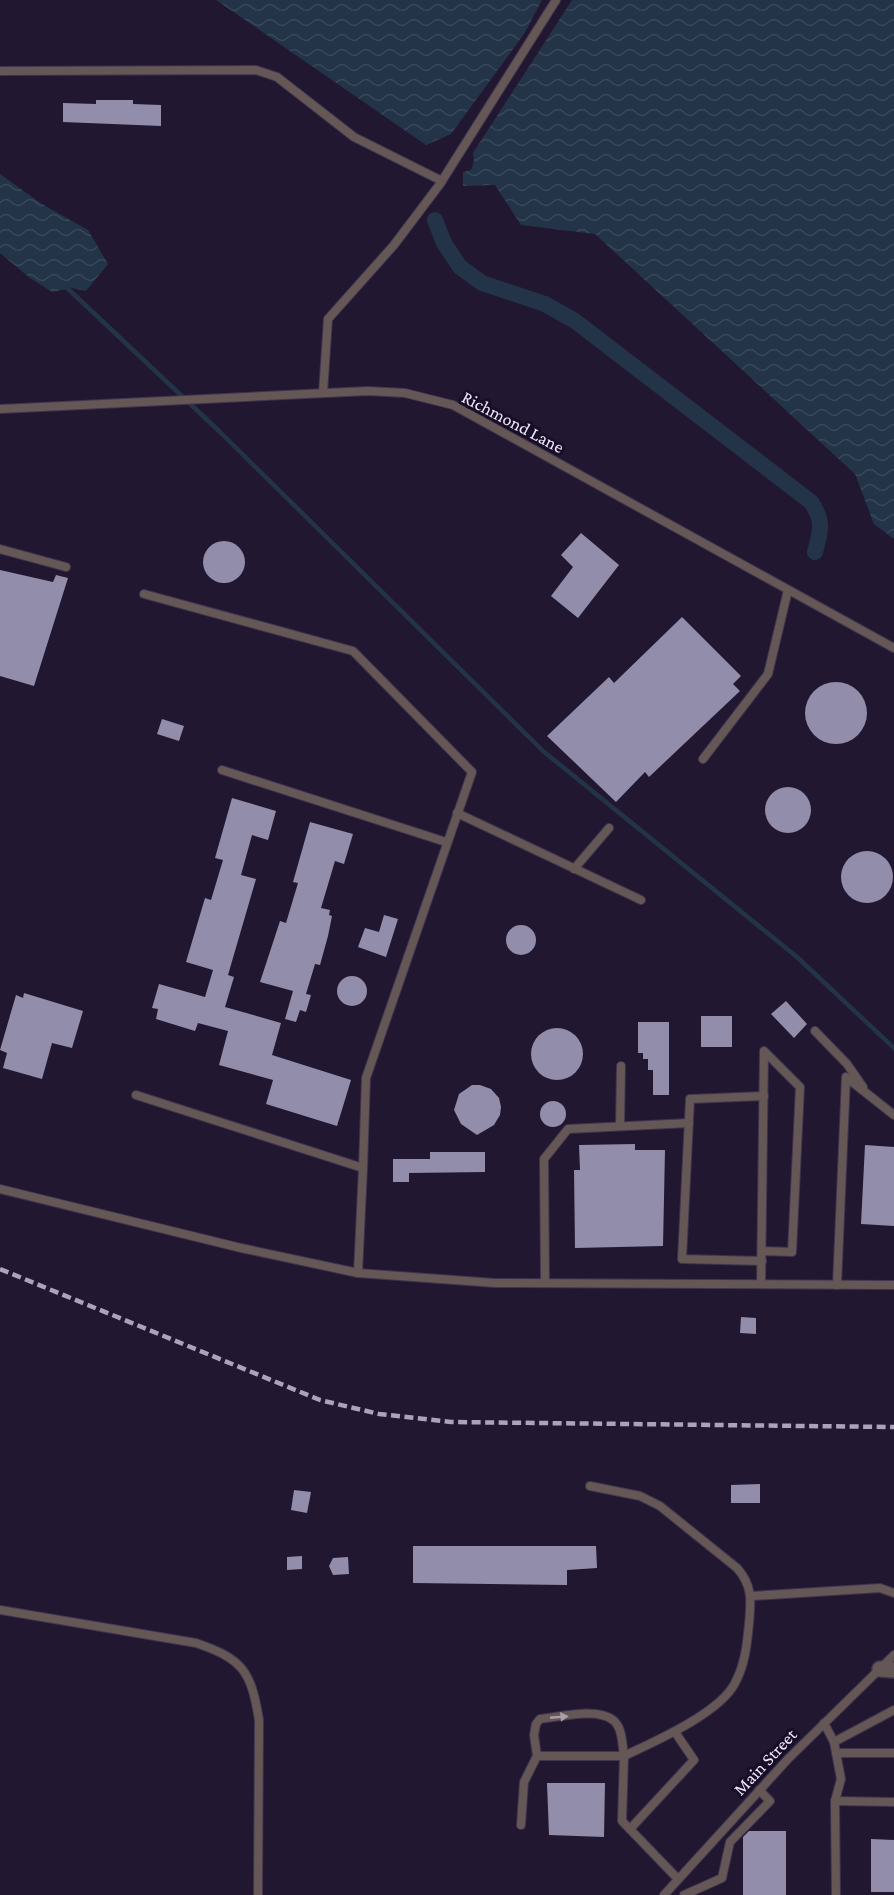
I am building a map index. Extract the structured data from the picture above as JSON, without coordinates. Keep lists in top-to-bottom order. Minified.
{"streets":{"lane":["Richmond Lane","Main Street"]}}
